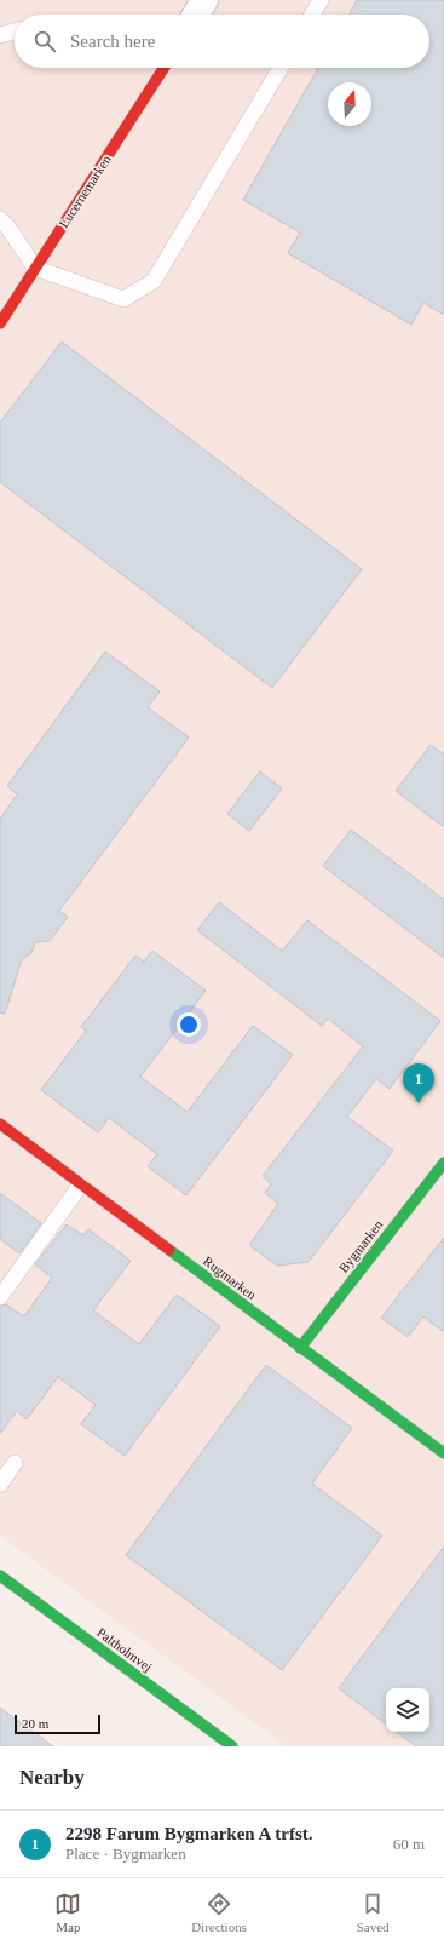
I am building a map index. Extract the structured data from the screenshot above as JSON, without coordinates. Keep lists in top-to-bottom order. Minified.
{"streets":{"street":["Lucernemarken","Bygmarken","Rugmarken","Paltholmvej"]},"crossings":[["Bygmarken","Rugmarken"]],"scale_bar":"20 m","north":"top","page":{"search":"Search here","pins":"1","scale":"20 m","heading":"Nearby","list":[{"mark":"1","name":"2298 Farum Bygmarken A trfst.","note":"Place · Bygmarken","value":"60 m"}],"nav":["Map","Directions","Saved"]}}
